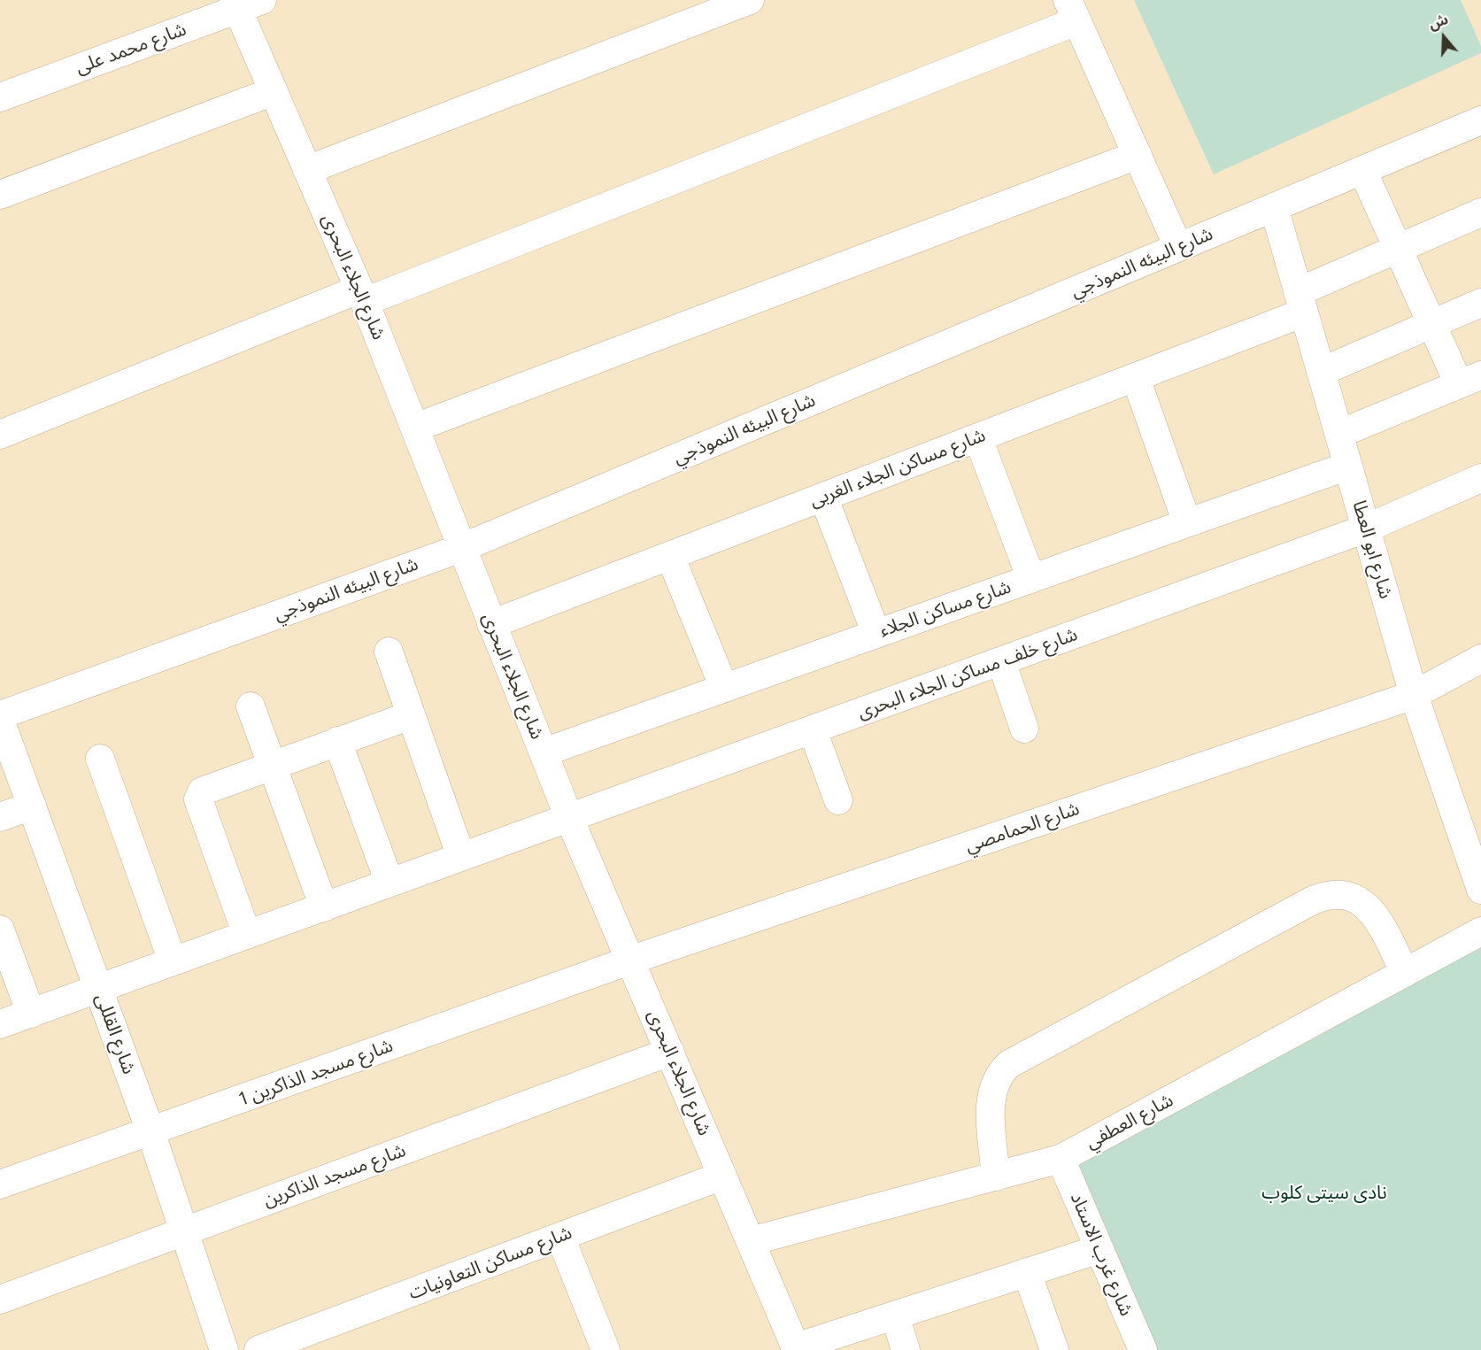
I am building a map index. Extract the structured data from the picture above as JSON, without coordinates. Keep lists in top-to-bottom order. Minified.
{"streets":{"street":["شارع محمد على","شارع البيئه النموذجي","شارع الجلاء البحرى","شارع مساكن الجلاء الغربى","شارع ابو العطا","شارع مساكن الجلاء","شارع خلف مساكن الجلاء البحرى","شارع الحمامصي","شارع القللى","شارع مسجد الذاكرين 1","شارع العطفي","شارع مسجد الذاكرين","شارع غرب الاستاد","شارع مساكن التعاونيات"]},"crossings":[["شارع محمد على","شارع الجلاء البحرى"],["شارع البيئه النموذجي","شارع الجلاء البحرى"],["شارع البيئه النموذجي","شارع ابو العطا"],["شارع البيئه النموذجي","شارع القللى"],["شارع الجلاء البحرى","شارع مساكن الجلاء الغربى"],["شارع الجلاء البحرى","شارع مساكن الجلاء"],["شارع الجلاء البحرى","شارع خلف مساكن الجلاء البحرى"],["شارع الجلاء البحرى","شارع الحمامصي"],["شارع الجلاء البحرى","شارع مسجد الذاكرين 1"],["شارع الجلاء البحرى","شارع العطفي"],["شارع الجلاء البحرى","شارع مسجد الذاكرين"],["شارع الجلاء البحرى","شارع مساكن التعاونيات"],["شارع مساكن الجلاء الغربى","شارع ابو العطا"],["شارع ابو العطا","شارع مساكن الجلاء"],["شارع ابو العطا","شارع خلف مساكن الجلاء البحرى"],["شارع ابو العطا","شارع الحمامصي"],["شارع خلف مساكن الجلاء البحرى","شارع القللى"],["شارع الحمامصي","شارع مسجد الذاكرين 1"],["شارع القللى","شارع مسجد الذاكرين 1"],["شارع القللى","شارع مسجد الذاكرين"],["شارع العطفي","شارع غرب الاستاد"]],"parks":["نادى سيتى كلوب"],"north":"top"}
